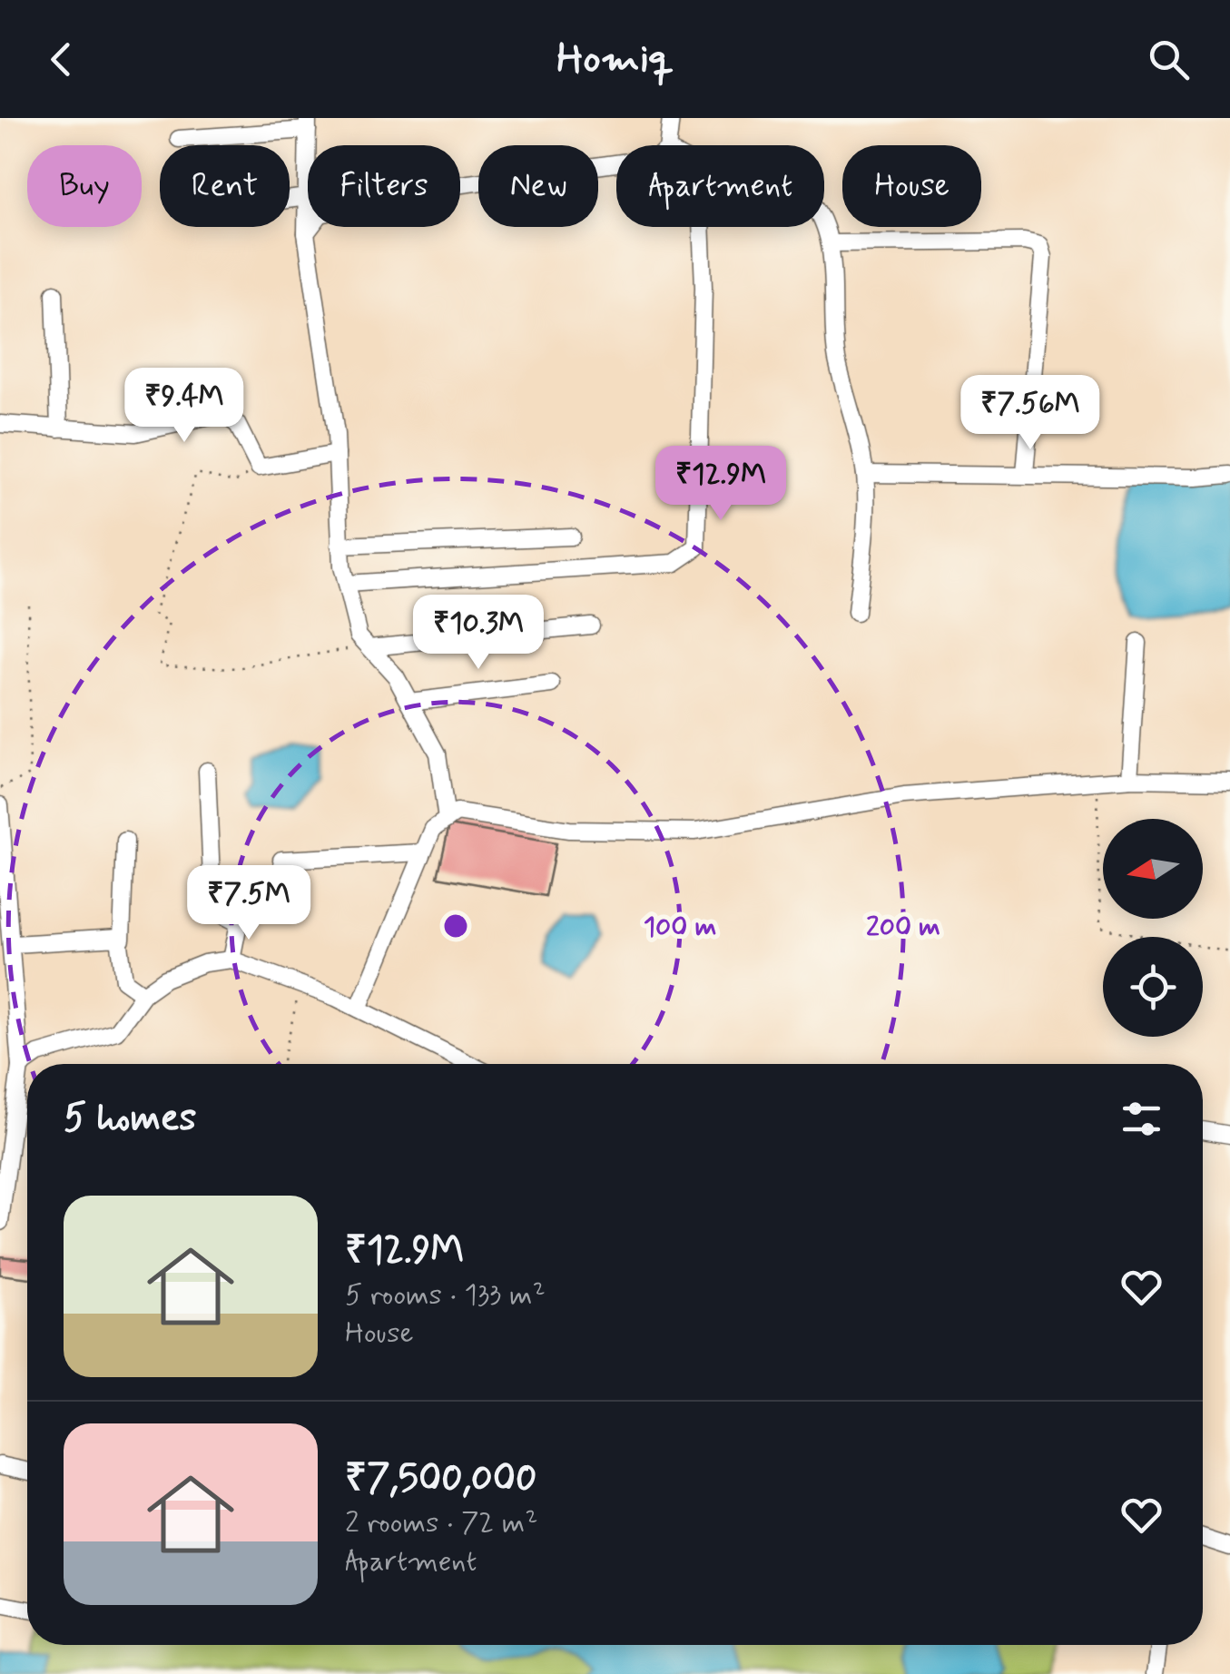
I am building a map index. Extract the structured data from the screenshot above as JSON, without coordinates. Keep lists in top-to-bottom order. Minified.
{"north":"left","page":{"header":"Homiq","chip":["Buy","Rent","Filters","New","Apartment","House"],"price":["₹9.4M","₹7.56M","₹12.9M","₹10.3M","₹7.5M"],"heading":"5 homes","list":[{"name":"₹12.9M","note":"5 rooms · 133 m² · House"},{"name":"₹7,500,000","note":"2 rooms · 72 m² · Apartment"}]},"rings":["100 m","200 m"]}
